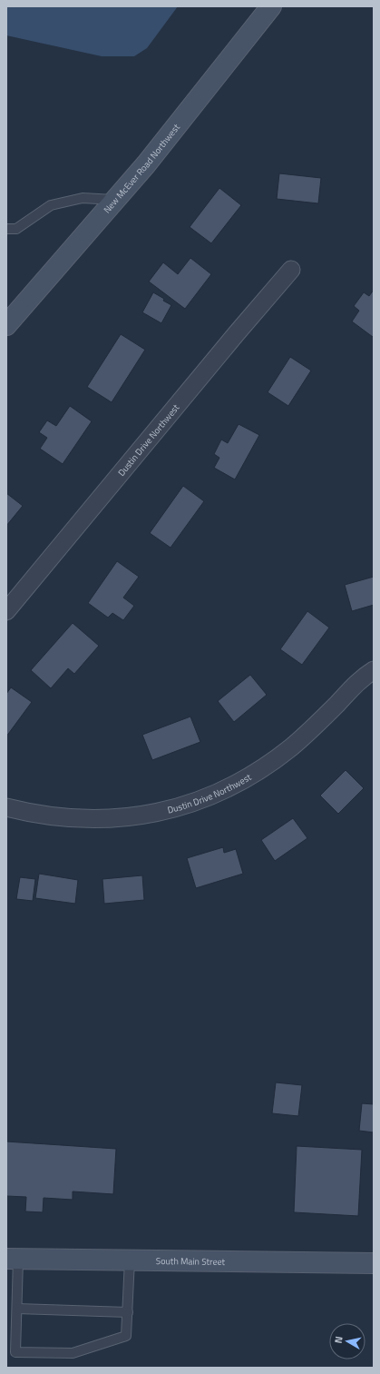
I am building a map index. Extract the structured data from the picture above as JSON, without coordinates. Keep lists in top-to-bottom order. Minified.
{"streets":{"street":["New McEver Road Northwest","Dustin Drive Northwest","South Main Street"]},"north":"left"}
